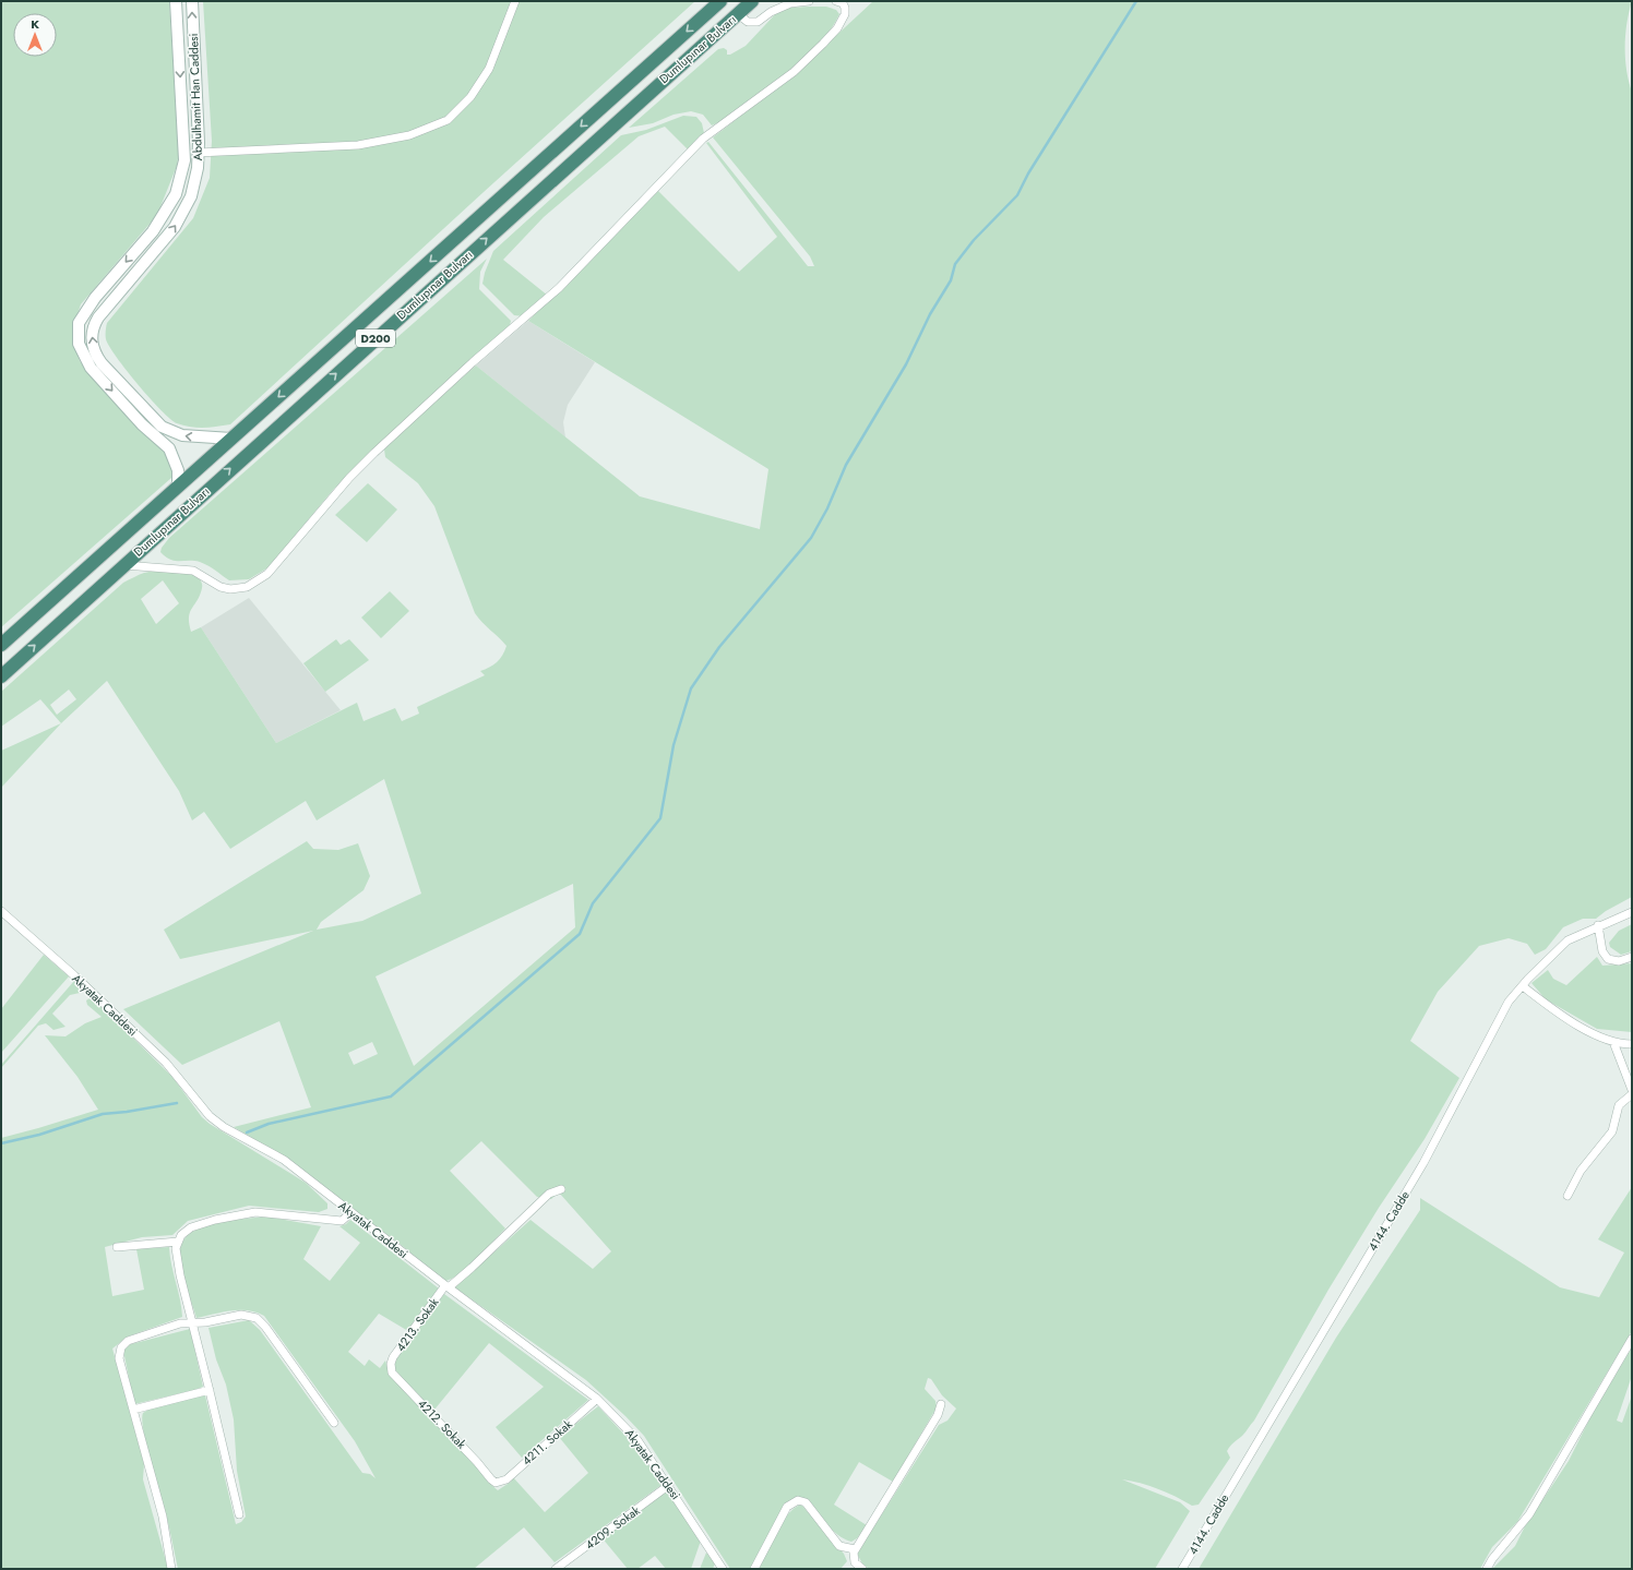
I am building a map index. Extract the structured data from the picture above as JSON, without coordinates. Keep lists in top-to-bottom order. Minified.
{"streets":{"highway":["Dumlupınar Bulvarı","D200"],"main road":["Abdulhamit Han Caddesi"],"street":["Akyatak Caddesi","4144. Cadde","4213. Sokak","4212. Sokak","4211. Sokak","4209. Sokak"]},"crossings":[["Dumlupınar Bulvarı","Abdulhamit Han Caddesi"],["Akyatak Caddesi","4213. Sokak"],["Akyatak Caddesi","4211. Sokak"],["Akyatak Caddesi","4209. Sokak"],["4213. Sokak","4212. Sokak"],["4212. Sokak","4211. Sokak"]],"north":"top"}
